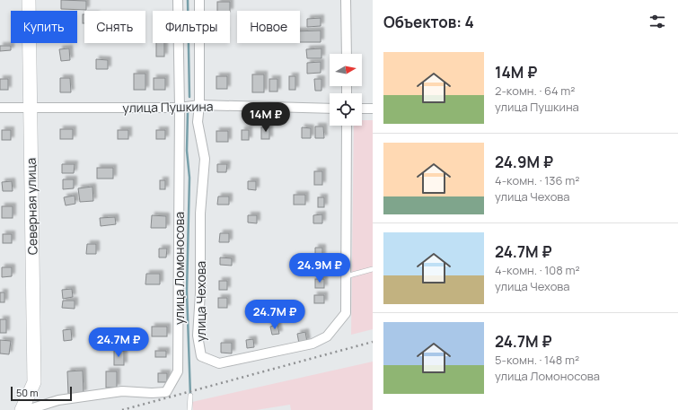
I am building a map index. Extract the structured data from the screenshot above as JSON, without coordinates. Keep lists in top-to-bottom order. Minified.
{"streets":{"main road":["Северная улица"],"street":["улица Пушкина","улица Ломоносова","улица Чехова"]},"crossings":[["улица Пушкина","Северная улица"],["улица Пушкина","улица Ломоносова"],["улица Пушкина","улица Чехова"]],"scale_bar":"50 m","north":"right","page":{"heading":"Объектов: 4","chip":["Купить","Снять","Фильтры","Новое"],"list":[{"name":"14M ₽","note":"2-комн. · 64 m² · улица Пушкина"},{"name":"24.9M ₽","note":"4-комн. · 136 m² · улица Чехова"},{"name":"24.7M ₽","note":"4-комн. · 108 m² · улица Чехова"},{"name":"24.7M ₽","note":"5-комн. · 148 m² · улица Ломоносова"}],"price":["14M ₽","24.9M ₽","24.7M ₽","24.7M ₽"],"scale":"50 m"}}
